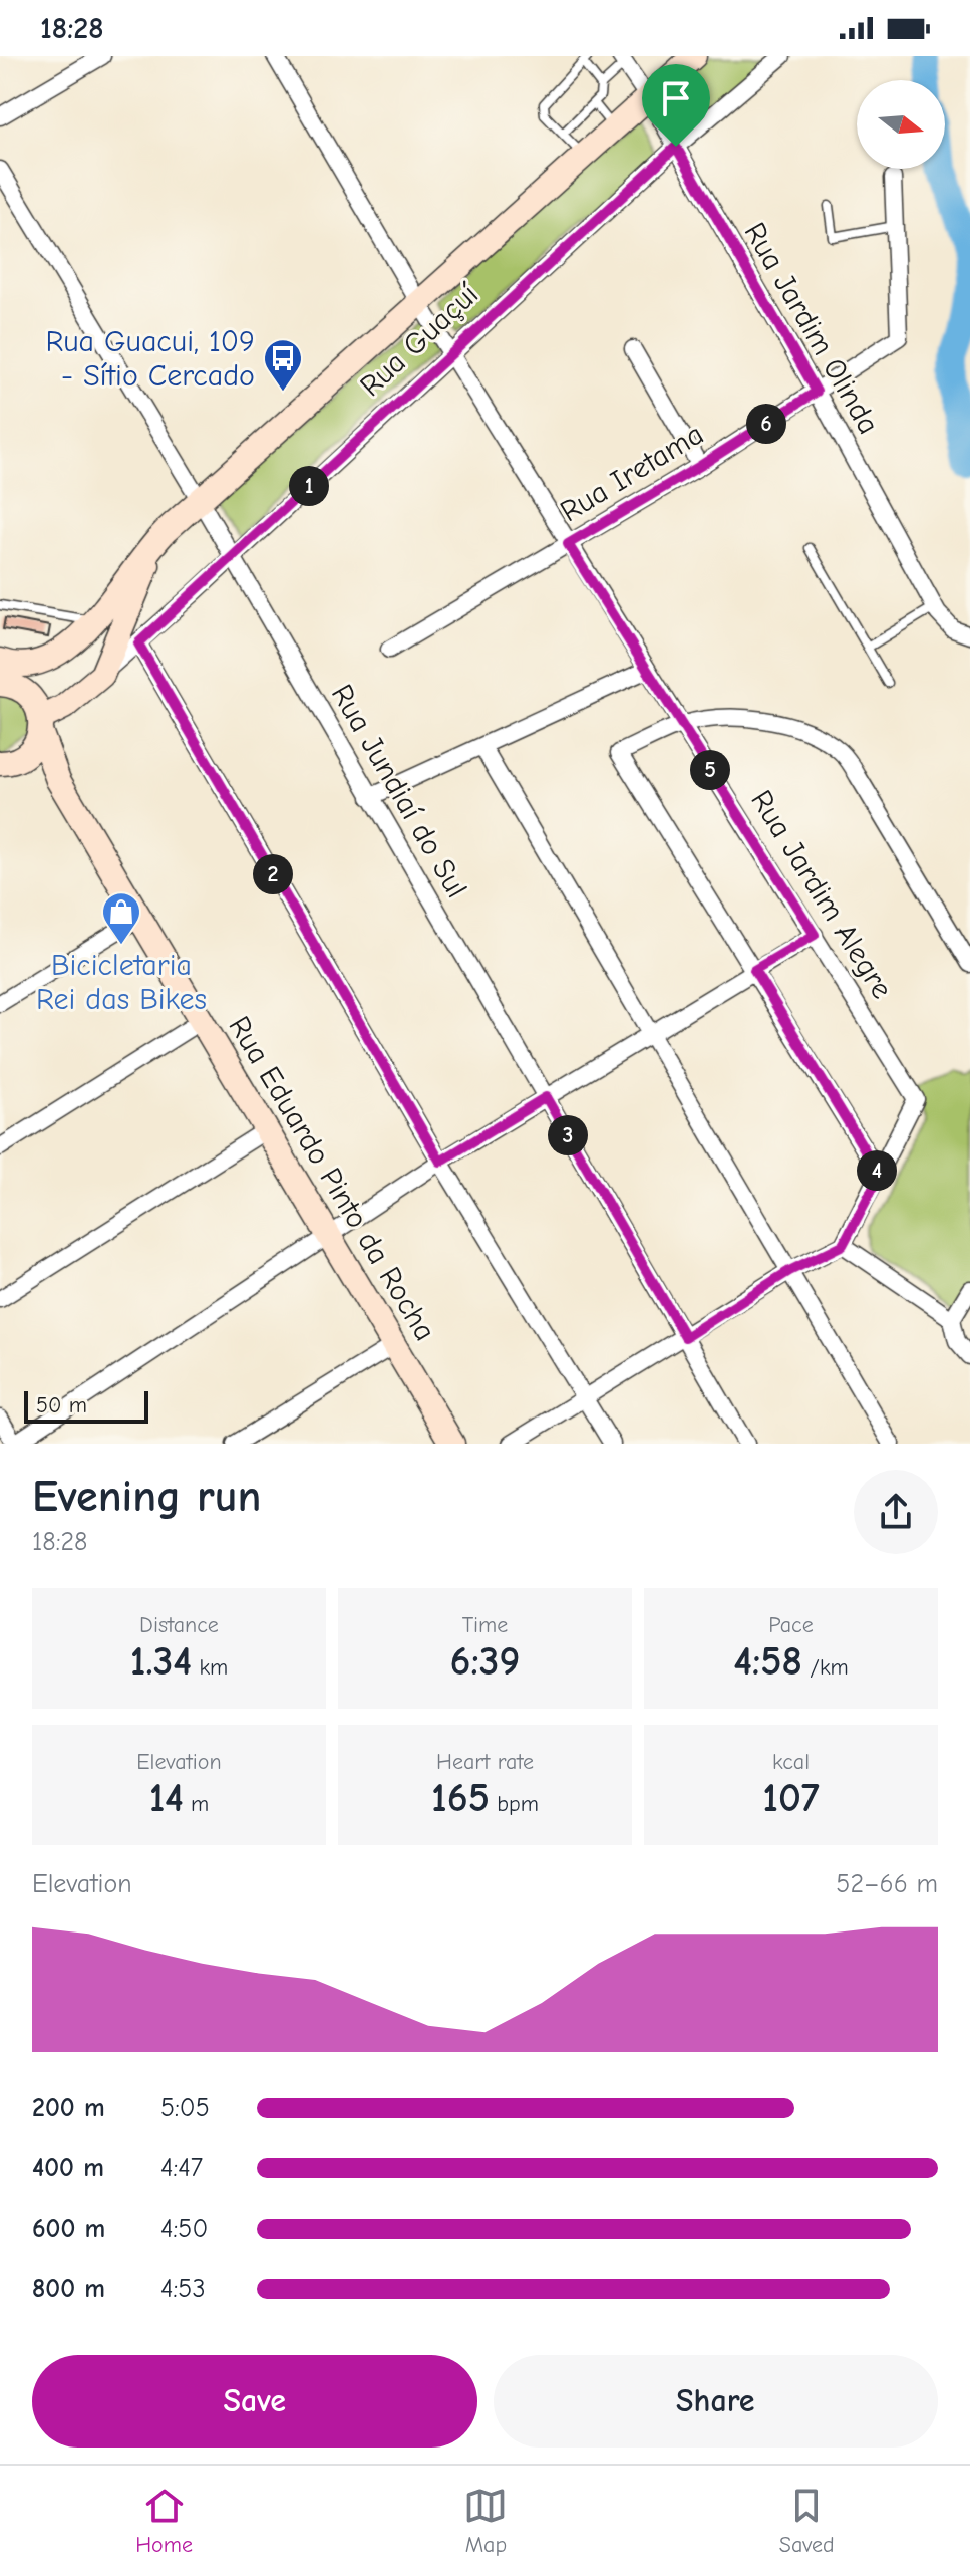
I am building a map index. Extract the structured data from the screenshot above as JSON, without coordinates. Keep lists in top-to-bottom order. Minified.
{"streets":{"main road":["Rua Guaçuí","Rua Eduardo Pinto da Rocha"],"street":["Rua Jardim Olinda","Rua Iretama","Rua Jundiaí do Sul","Rua Jardim Alegre"]},"crossings":[["Rua Jardim Olinda","Rua Guaçuí"],["Rua Jardim Olinda","Rua Iretama"],["Rua Guaçuí","Rua Jundiaí do Sul"],["Rua Guaçuí","Rua Jardim Alegre"],["Rua Guaçuí","Rua Eduardo Pinto da Rocha"],["Rua Iretama","Rua Jardim Alegre"]],"places":{"bus stop":["Rua Guacui, 109 - Sítio Cercado"],"shop":["Bicicletaria Rei das Bikes"]},"scale_bar":"50 m","north":"right","page":{"status":"18:28","pins":["6","1","5","2","3","4"],"scale":"50 m","heading":["Evening run","18:28"],"stats":[["Distance","1.34 km"],["Time","6:39"],["Pace","4:58 /km"],["Elevation","14 m"],["Heart rate","165 bpm"],["kcal","107"]],"chart":["Elevation","52–66 m"],"list":[{"name":"200 m","note":"5:05"},{"name":"400 m","note":"4:47"},{"name":"600 m","note":"4:50"},{"name":"800 m","note":"4:53"}],"buttons":["Save","Share"],"tabs":["Home","Map","Saved"]}}
